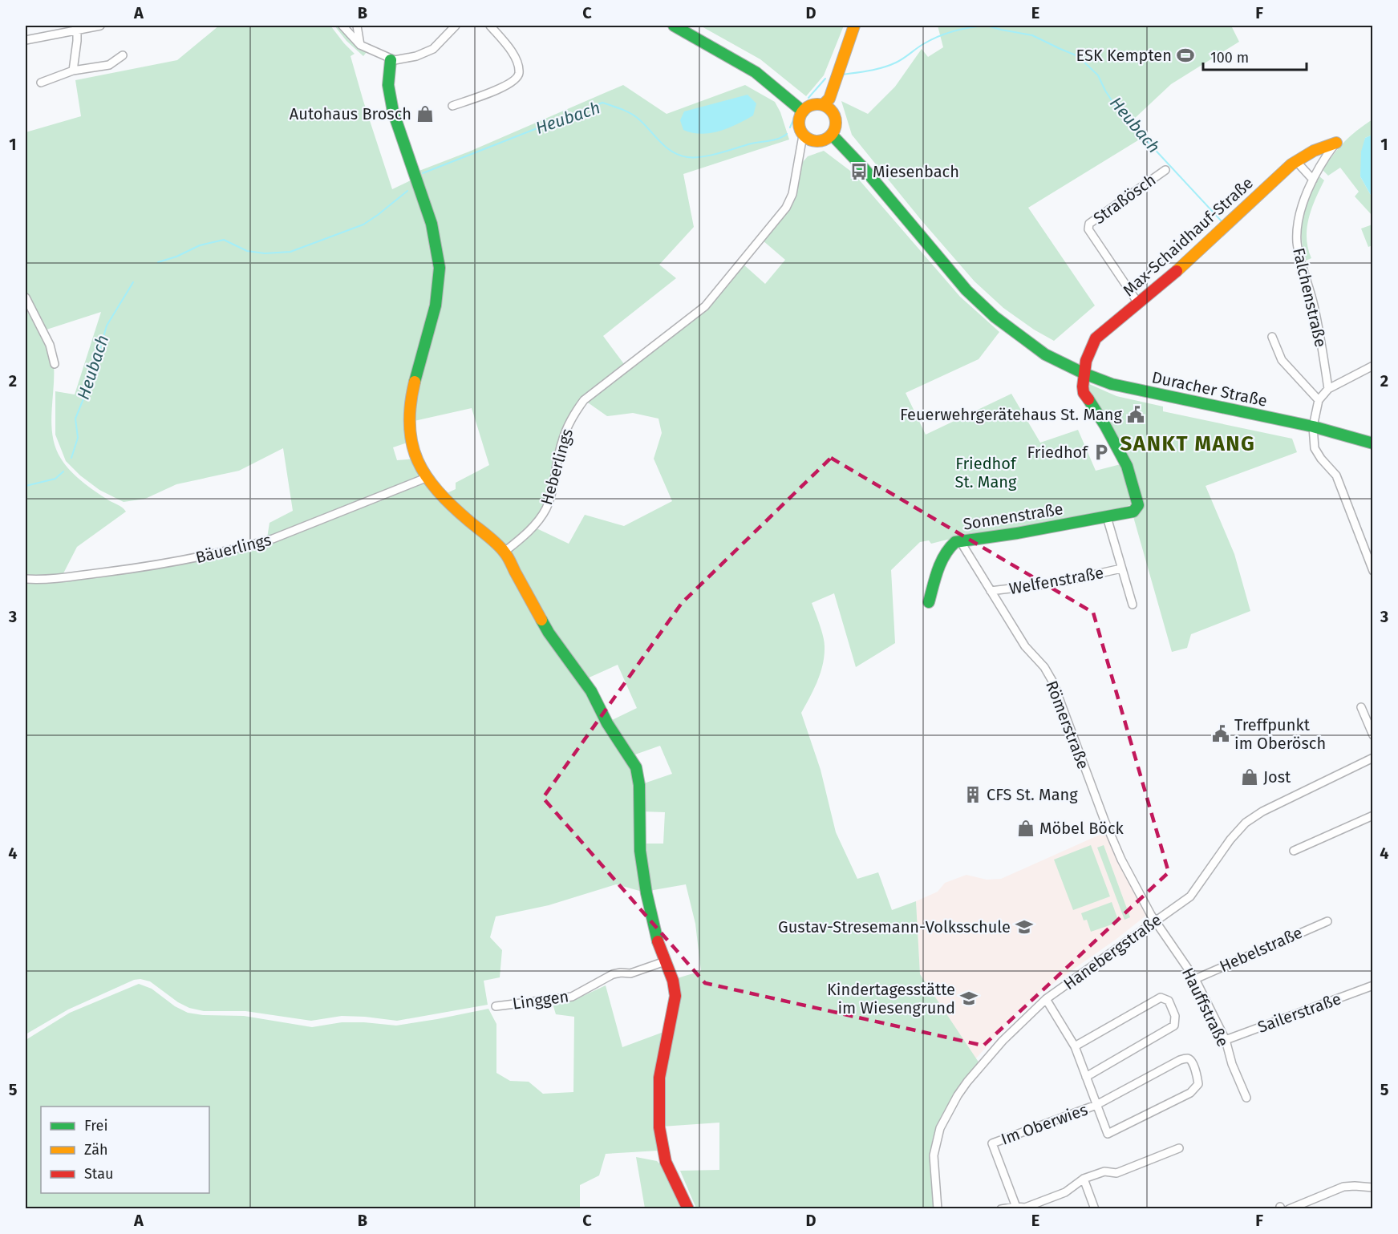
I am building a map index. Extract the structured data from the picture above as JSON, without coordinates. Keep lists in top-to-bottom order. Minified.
{"streets":{"street":["Straßösch","Max-Schaidhauf-Straße","Falchenstraße","Duracher Straße","Heberlings","Sonnenstraße","Bäuerlings","Welfenstraße","Römerstraße","Hebelstraße","Hanebergstraße","Linggen","Hauffstraße","Sailerstraße","Im Oberwies"]},"crossings":[["Straßösch","Max-Schaidhauf-Straße"],["Max-Schaidhauf-Straße","Falchenstraße"],["Max-Schaidhauf-Straße","Duracher Straße"],["Max-Schaidhauf-Straße","Sonnenstraße"],["Duracher Straße","Heberlings"],["Sonnenstraße","Römerstraße"],["Welfenstraße","Römerstraße"],["Römerstraße","Hanebergstraße"],["Römerstraße","Hauffstraße"],["Hebelstraße","Hauffstraße"],["Hanebergstraße","Hauffstraße"],["Hanebergstraße","Im Oberwies"],["Hauffstraße","Sailerstraße"]],"districts":["SANKT MANG"],"water":["Heubach"],"parks":["Friedhof St. Mang"],"places":{"sports":["ESK Kempten"],"shop":["Autohaus Brosch","Jost","Möbel Böck"],"bus stop":["Miesenbach"],"public building":["Feuerwehrgerätehaus St. Mang","Treffpunkt im Oberösch"],"parking":["Friedhof"],"building":["CFS St. Mang"],"school or university":["Gustav-Stresemann-Volksschule","Kindertagesstätte im Wiesengrund"]},"legend":["Frei","Zäh","Stau"],"scale_bar":"100 m","grid":{"columns":["A","B","C","D","E","F"],"rows":["1","2","3","4","5"]}}
